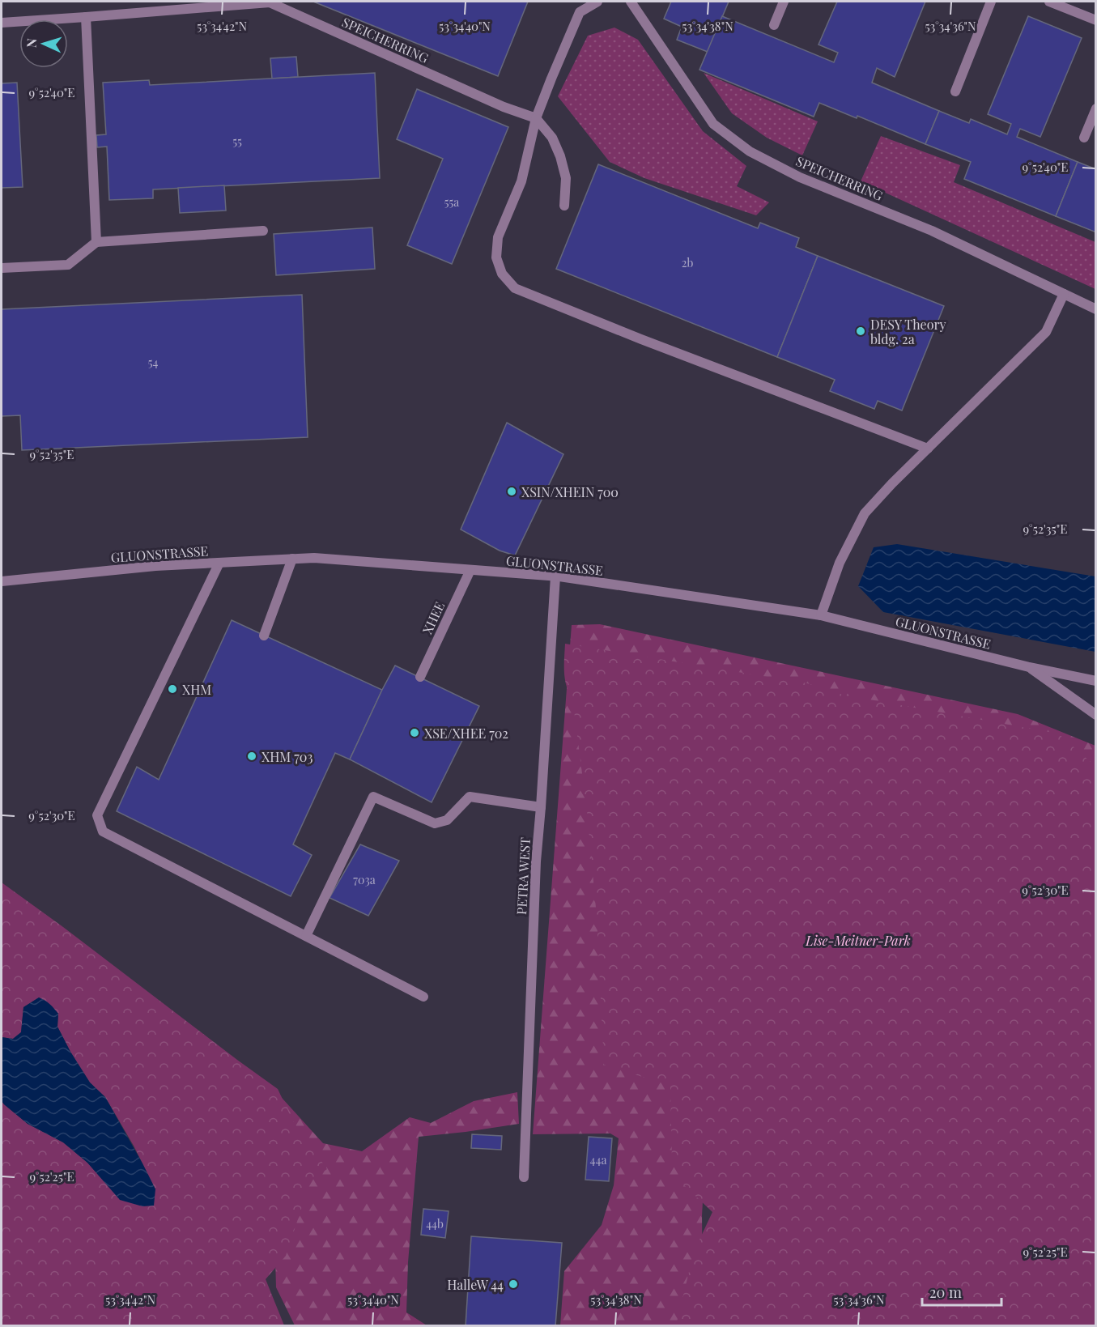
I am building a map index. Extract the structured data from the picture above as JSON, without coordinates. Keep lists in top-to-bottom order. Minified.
{"streets":{"lane":["SPEICHERRING","GLUONSTRASSE","XHEE","PETRA WEST"]},"crossings":[["GLUONSTRASSE","XHEE"],["GLUONSTRASSE","PETRA WEST"]],"parks":["Lise-Meitner-Park"],"places":["DESY Theory bldg. 2a","XSIN/XHEIN 700","XHM","XSE/XHEE 702","XHM 703","HalleW 44"],"house_numbers":["55","55a","2b","54","703a","44a","44b"],"scale_bar":"20 m","north":"left","coordinates":["53°34'42\"N","53°34'40\"N","53°34'38\"N","53°34'36\"N","9°52'40\"E","9°52'35\"E","9°52'30\"E","9°52'25\"E"]}
